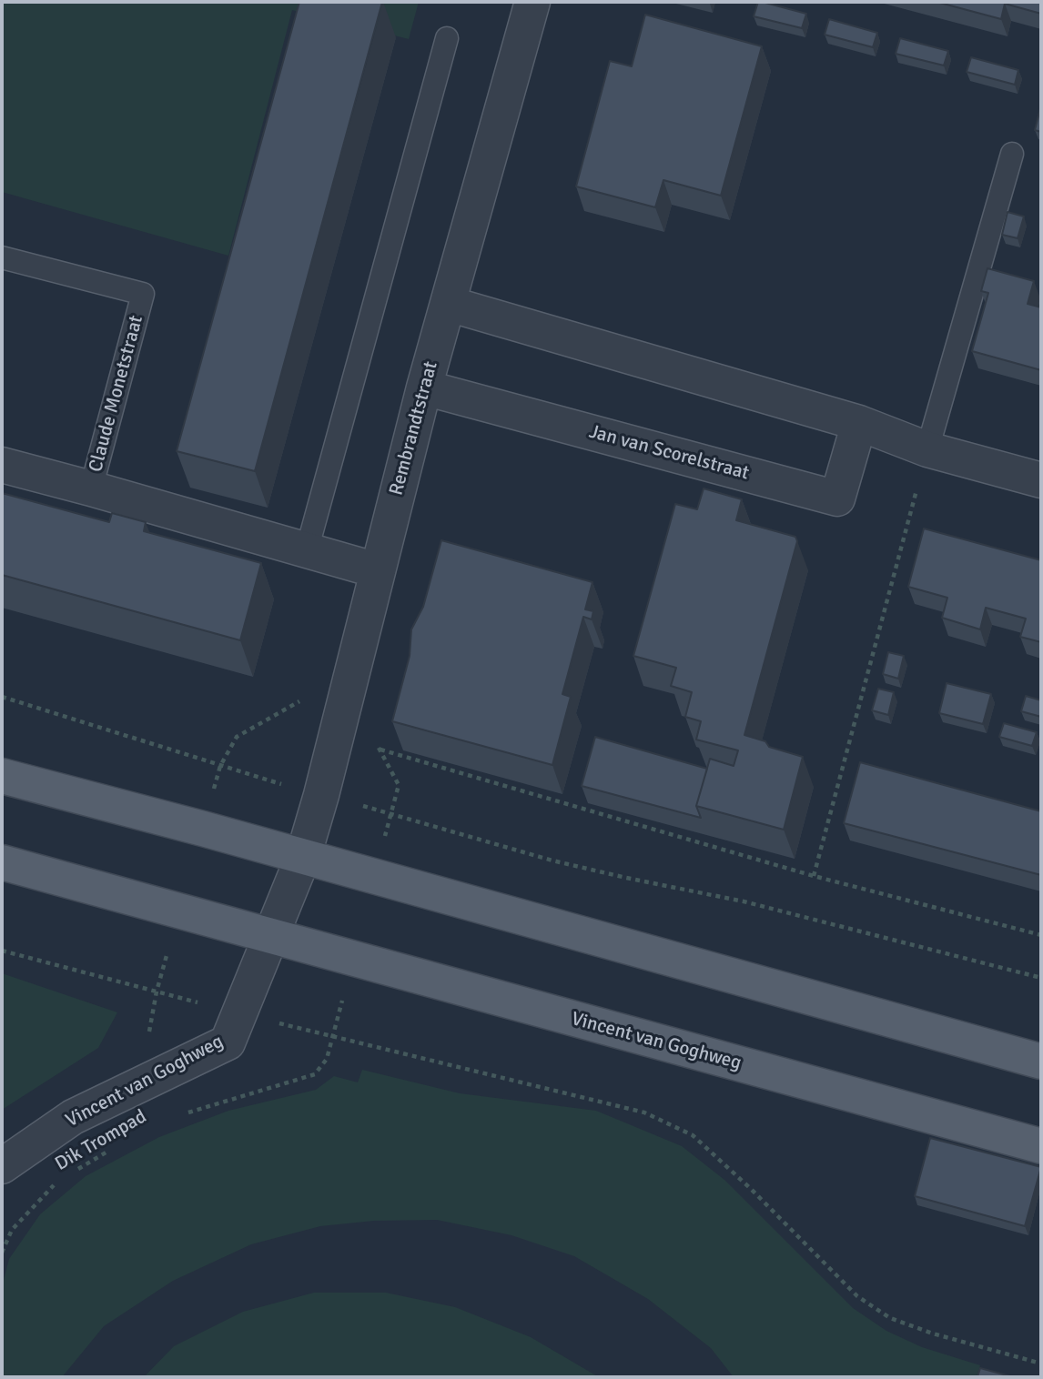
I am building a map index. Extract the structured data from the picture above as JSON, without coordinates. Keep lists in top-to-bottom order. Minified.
{"streets":{"main road":["Vincent van Goghweg"],"street":["Claude Monetstraat","Rembrandtstraat","Jan van Scorelstraat"],"path":["Dik Trompad"]},"crossings":[["Claude Monetstraat","Rembrandtstraat"],["Rembrandtstraat","Jan van Scorelstraat"],["Rembrandtstraat","Vincent van Goghweg"]]}
